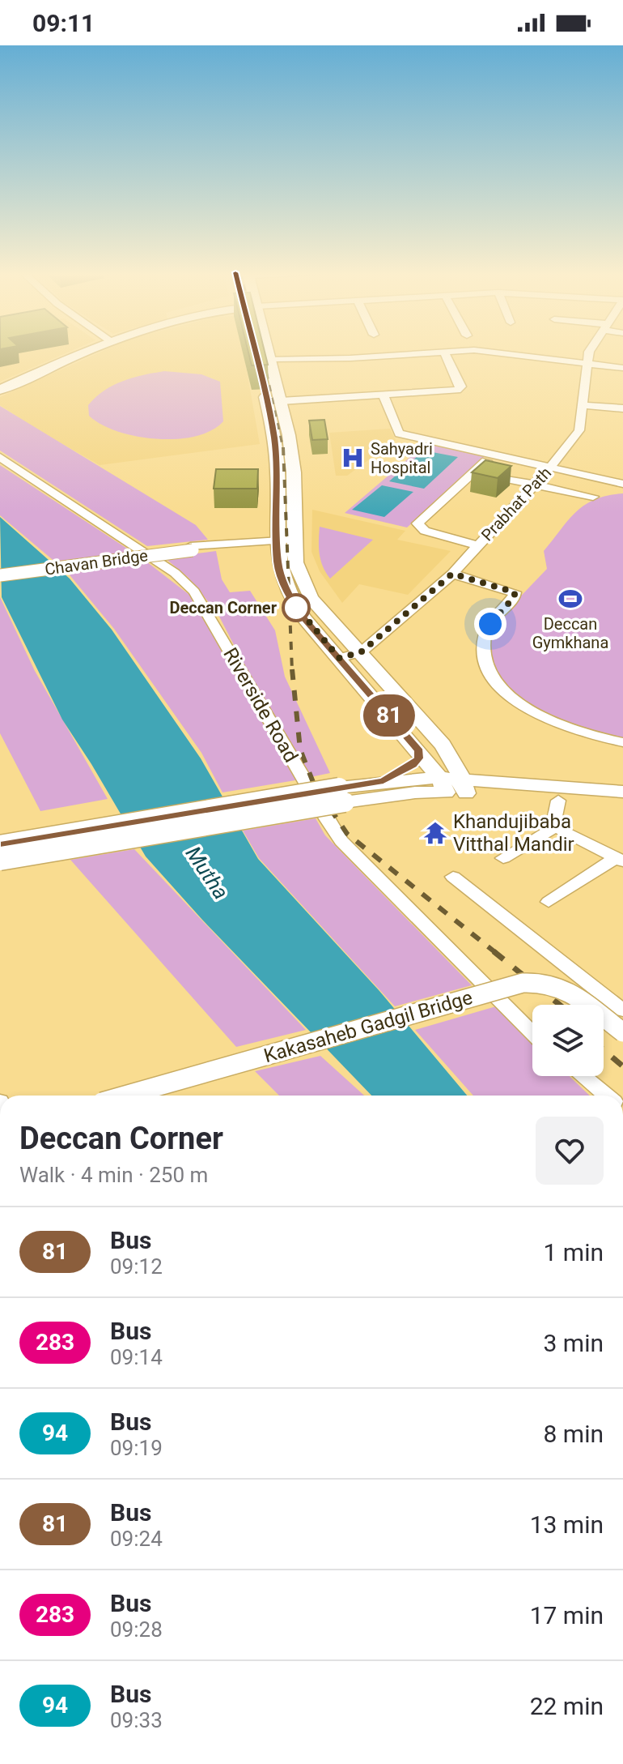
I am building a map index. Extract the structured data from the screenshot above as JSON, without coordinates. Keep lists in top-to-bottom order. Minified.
{"streets":{"street":["Prabhat Path","Chavan Bridge","Riverside Road","Kakasaheb Gadgil Bridge"]},"water":["Mutha"],"places":{"hospital":["Sahyadri Hospital"],"sports":["Deccan Gymkhana"],"other":["Deccan Corner"],"temple":["Khandujibaba Vitthal Mandir"]},"lines":["bus line 81"],"page":{"status":"09:11","on_map":"81","heading":["Deccan Corner","Walk · 4 min · 250 m"],"list":[{"mark":"81","name":"Bus","note":"09:12","value":"1 min"},{"mark":"283","name":"Bus","note":"09:14","value":"3 min"},{"mark":"94","name":"Bus","note":"09:19","value":"8 min"},{"mark":"81","name":"Bus","note":"09:24","value":"13 min"},{"mark":"283","name":"Bus","note":"09:28","value":"17 min"},{"mark":"94","name":"Bus","note":"09:33","value":"22 min"}]}}
